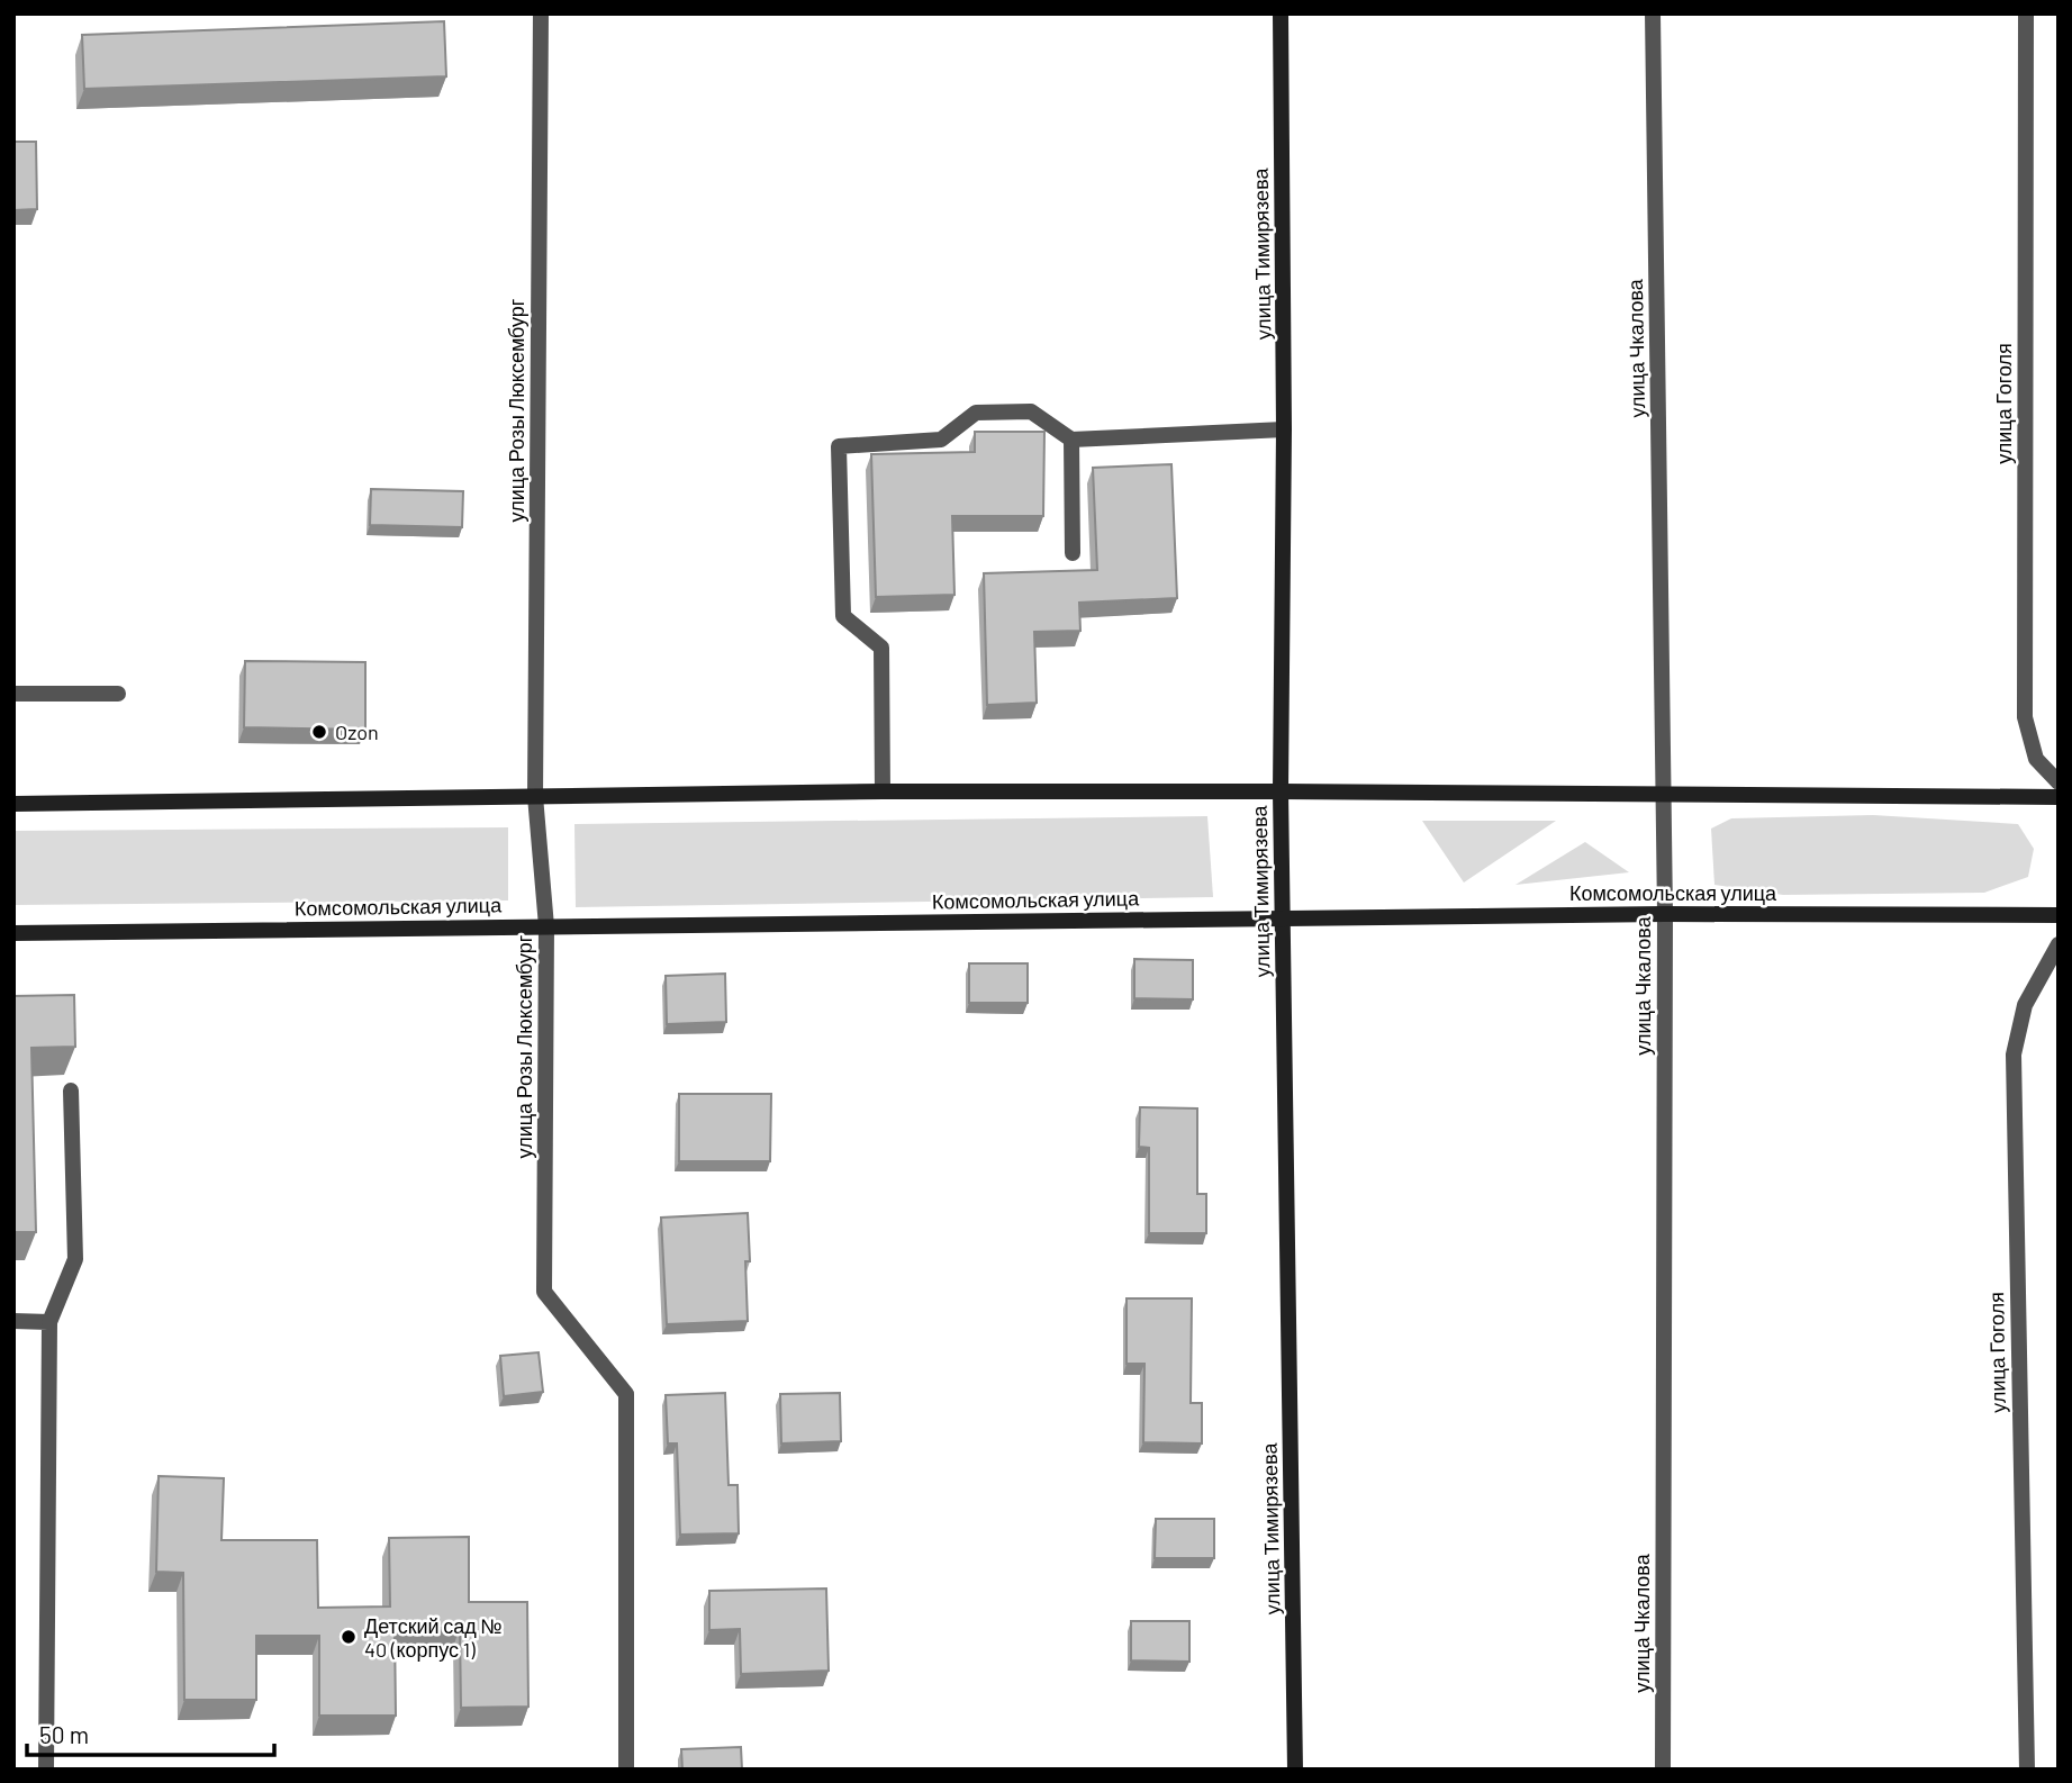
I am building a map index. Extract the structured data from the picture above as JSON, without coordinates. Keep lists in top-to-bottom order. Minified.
{"streets":{"street":["улица Тимирязева","улица Чкалова","улица Гоголя","улица Розы Люксембург","Комсомольская улица"]},"crossings":[["улица Тимирязева","Комсомольская улица"],["улица Чкалова","Комсомольская улица"],["улица Розы Люксембург","Комсомольская улица"]],"places":["Ozon","Детский сад № 40 (корпус 1)"],"scale_bar":"50 m"}
